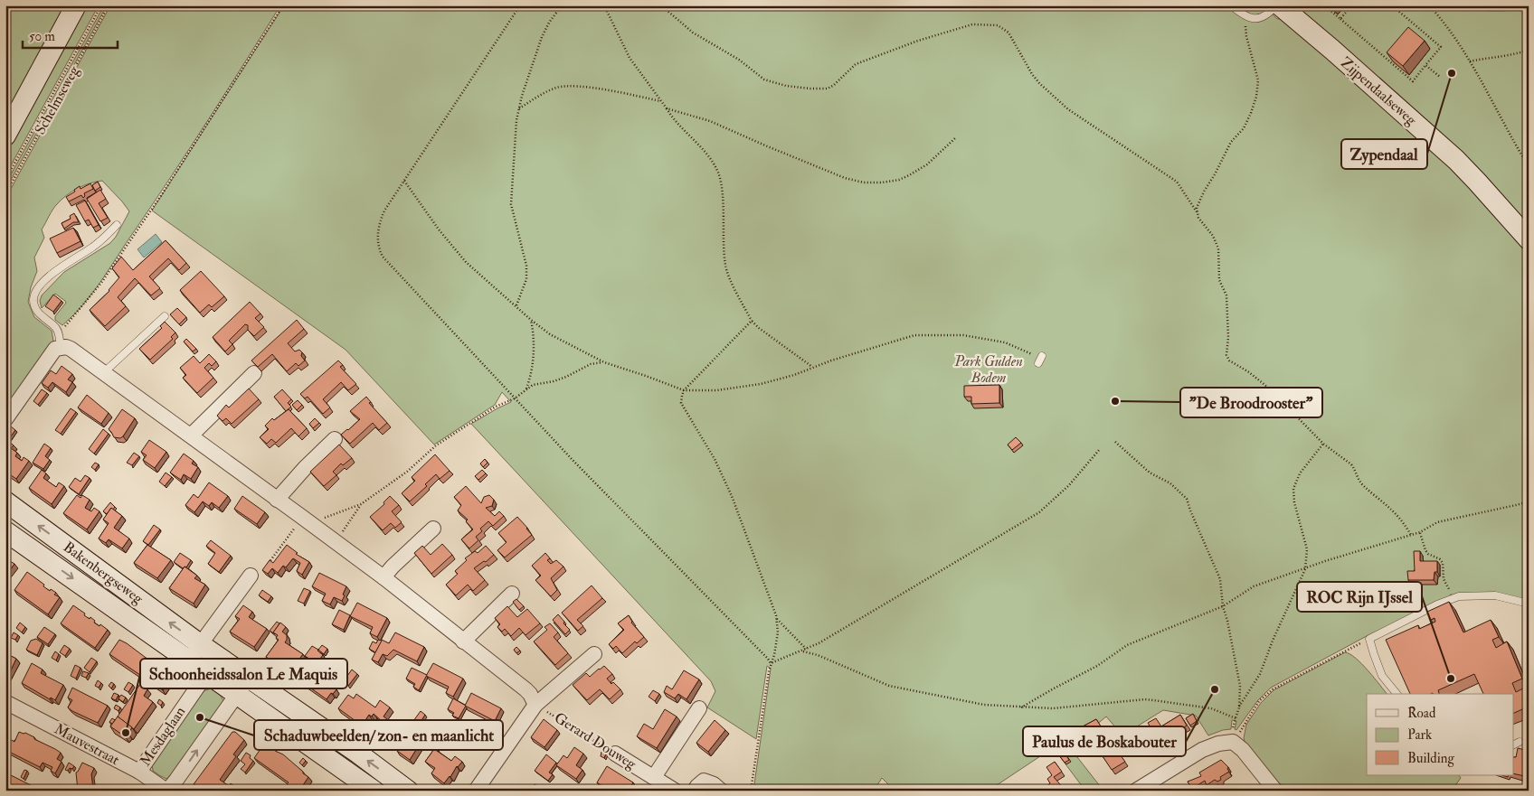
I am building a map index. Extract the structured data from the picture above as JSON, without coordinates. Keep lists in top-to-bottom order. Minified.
{"streets":{"street":["Zijpendaalseweg","Schelmseweg","Bakenbergseweg","Mesdaglaan","Gerard Douweg","Mauvestraat"]},"crossings":[["Bakenbergseweg","Mesdaglaan"],["Mesdaglaan","Mauvestraat"]],"parks":["Park Gulden Bodem"],"places":["Zypendaal","\"De Broodrooster\"","ROC Rijn IJssel","Paulus de Boskabouter","Schaduwbeelden/ zon- en maanlicht","Schoonheidssalon Le Maquis"],"legend":["Road","Park","Building"],"scale_bar":"50 m"}
